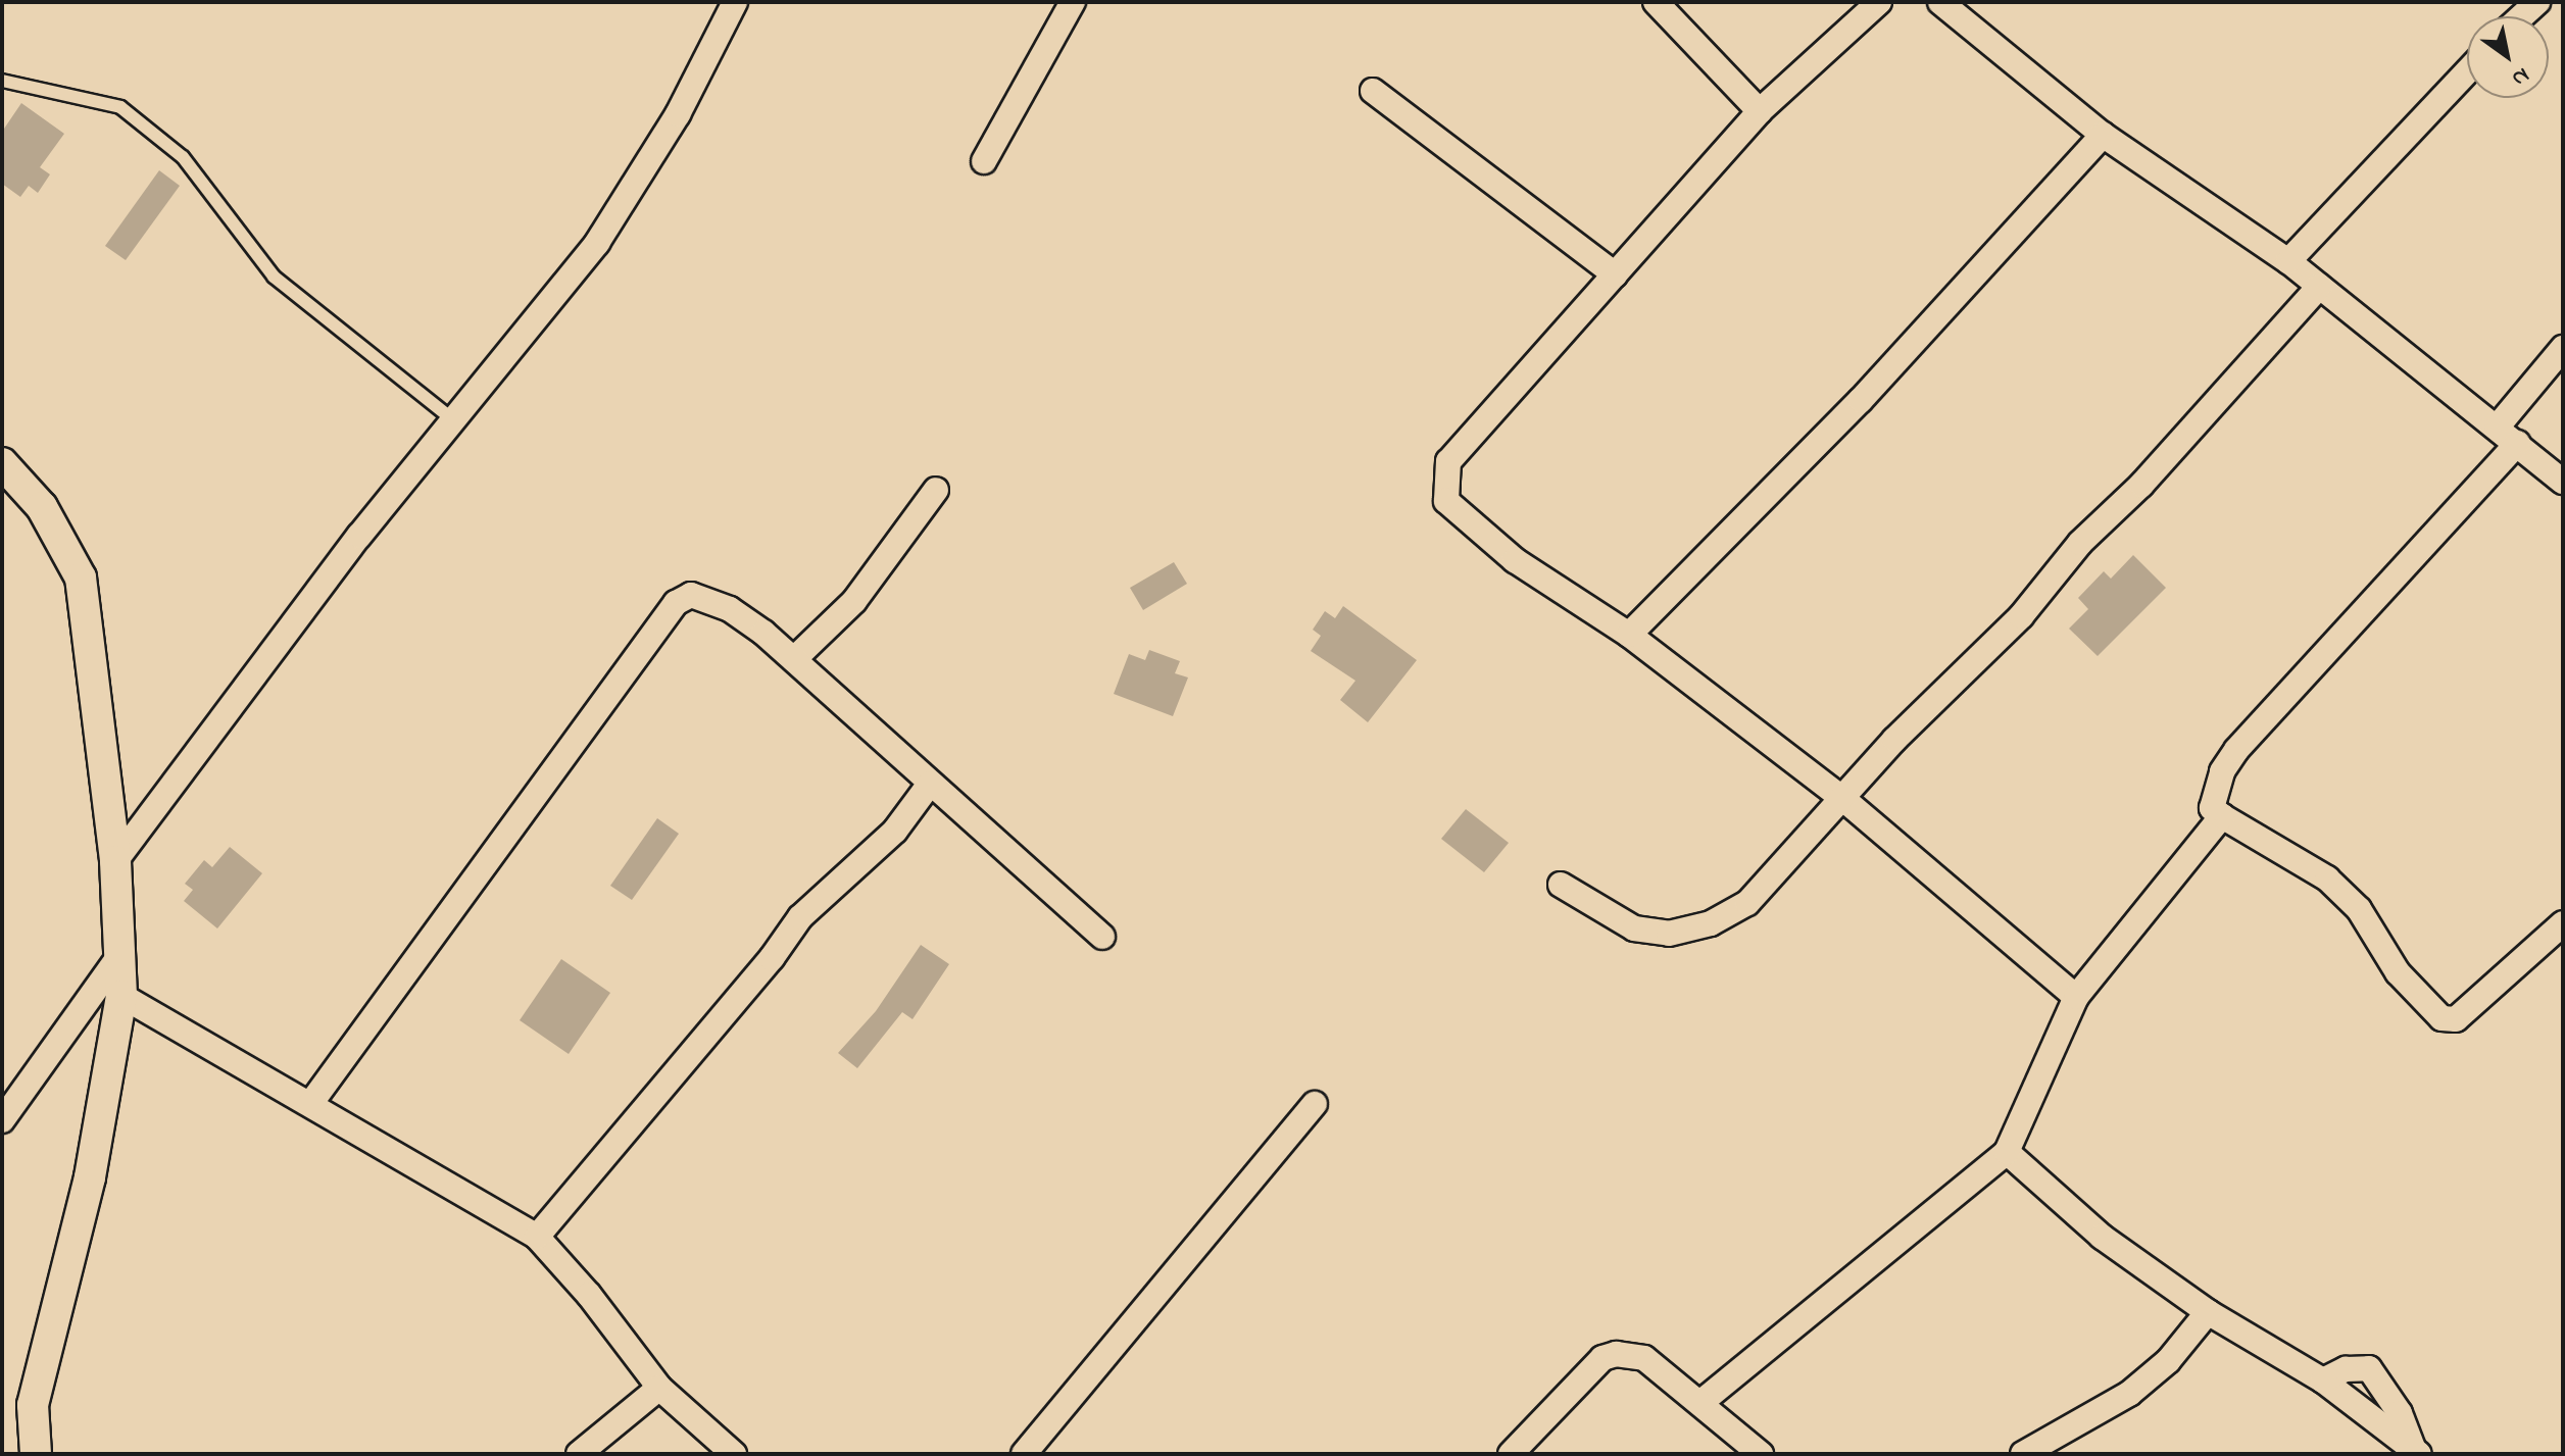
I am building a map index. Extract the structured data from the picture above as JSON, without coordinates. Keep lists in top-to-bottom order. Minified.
{"north":"bottom right"}
